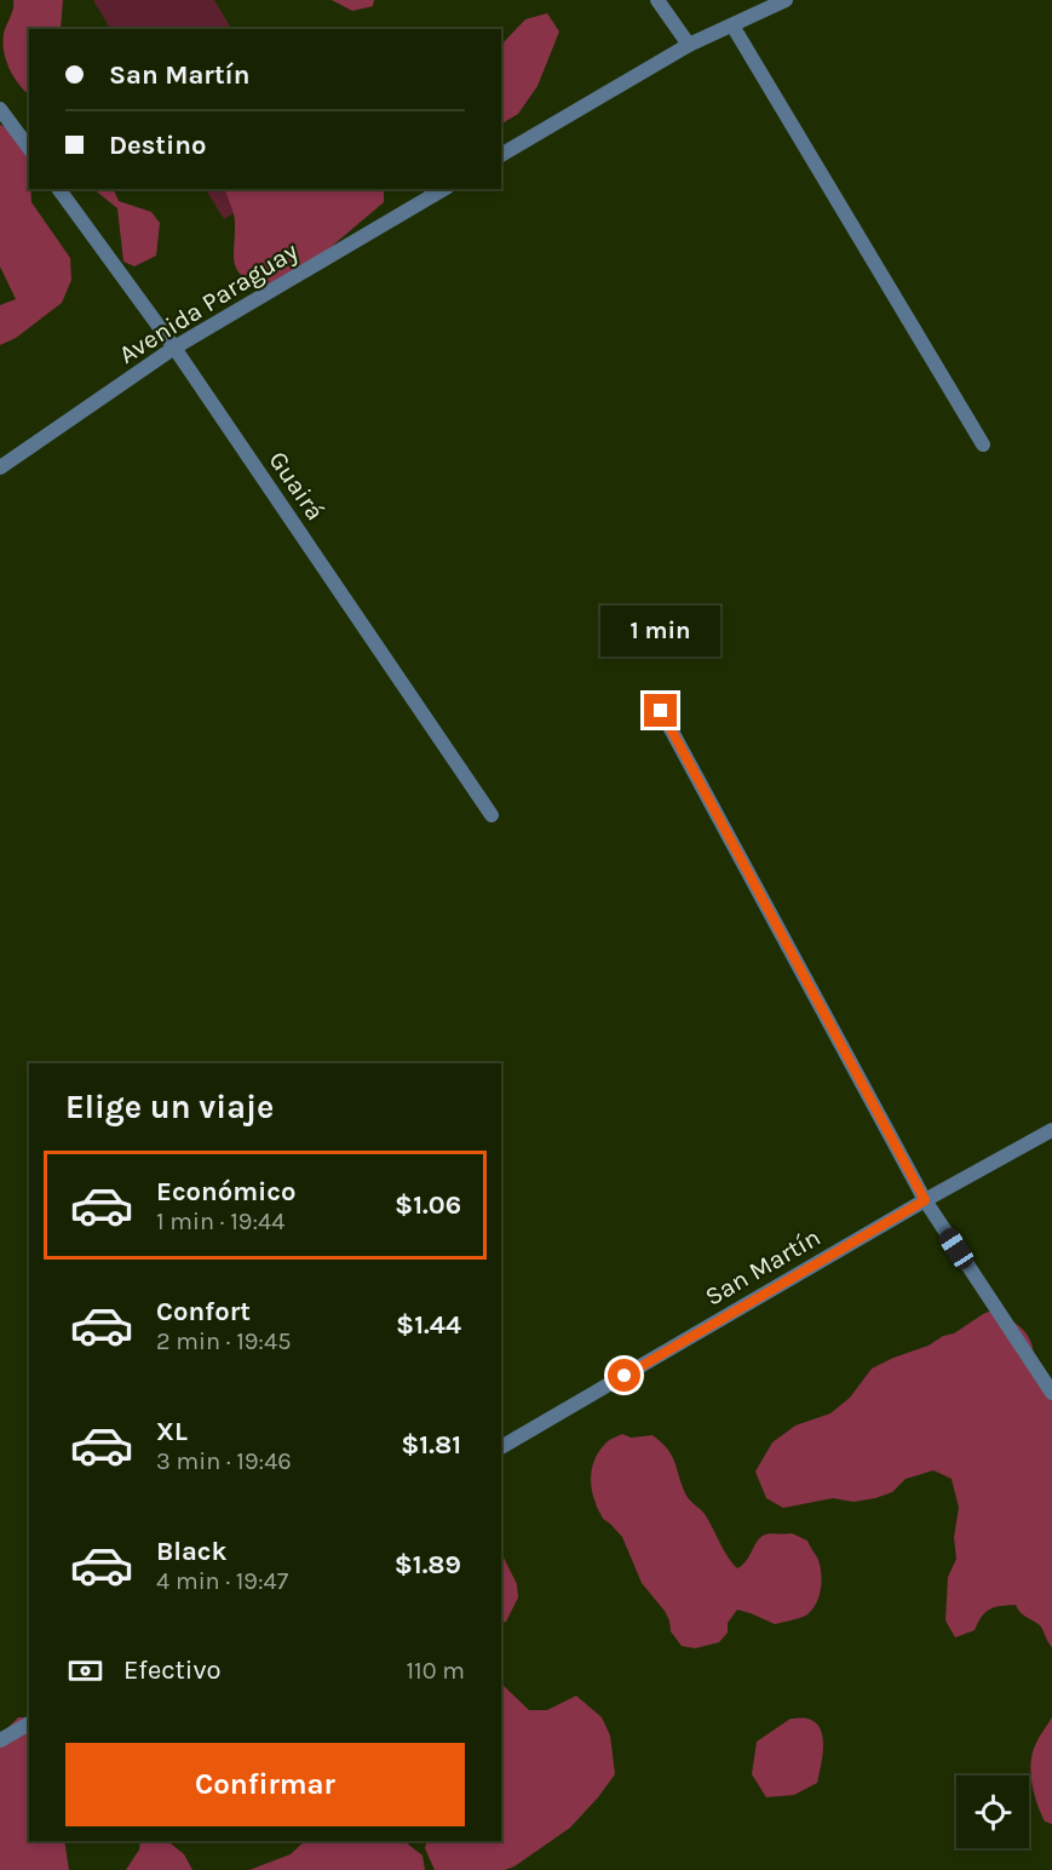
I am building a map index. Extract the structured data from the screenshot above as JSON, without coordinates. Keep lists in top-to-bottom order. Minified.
{"streets":{"street":["Avenida Paraguay","Guairá","San Martín"]},"crossings":[["Avenida Paraguay","Guairá"]],"page":{"banner":["San Martín","Destino"],"bubble":"1 min","heading":"Elige un viaje","list":[{"name":"Económico","note":"1 min · 19:44","value":"$1.06"},{"name":"Confort","note":"2 min · 19:45","value":"$1.44"},{"name":"XL","note":"3 min · 19:46","value":"$1.81"},{"name":"Black","note":"4 min · 19:47","value":"$1.89"}],"pay":["Efectivo","110 m"],"buttons":"Confirmar"}}
